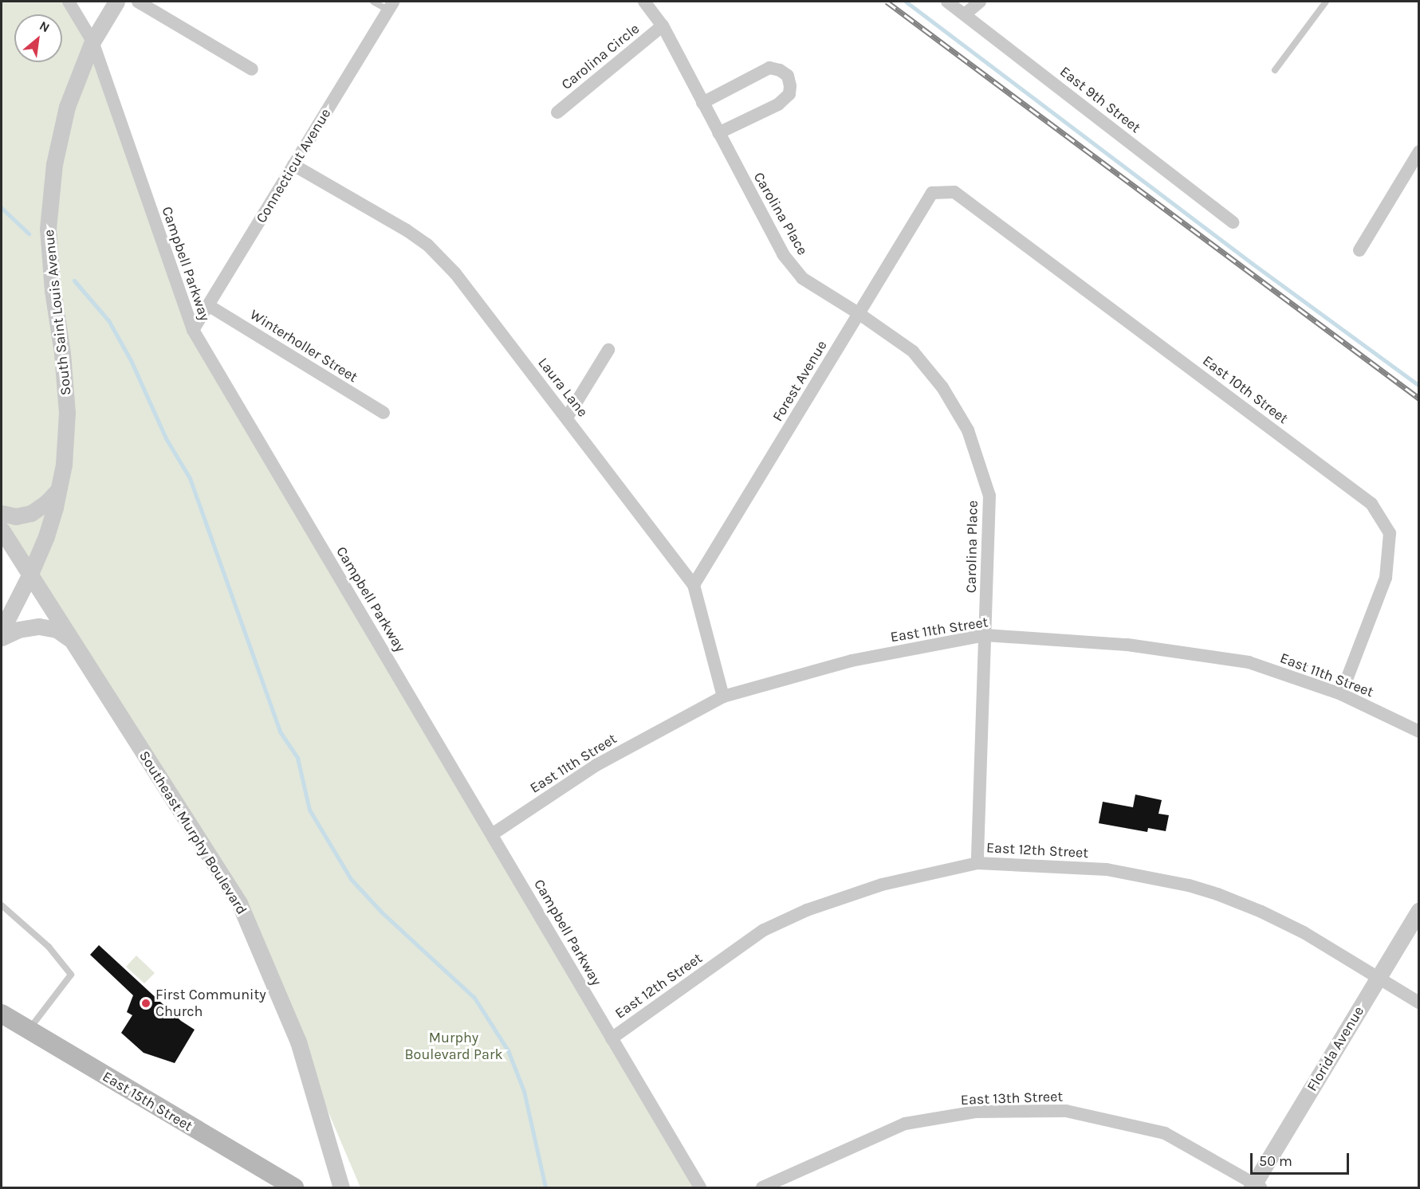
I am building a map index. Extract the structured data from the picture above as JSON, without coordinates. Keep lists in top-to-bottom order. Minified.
{"streets":{"main road":["East 15th Street"],"street":["Carolina Circle","East 9th Street","Connecticut Avenue","Carolina Place","Campbell Parkway","South Saint Louis Avenue","Winterholler Street","Forest Avenue","Laura Lane","East 10th Street","East 11th Street","Southeast Murphy Boulevard","East 12th Street","Florida Avenue","East 13th Street"]},"crossings":[["Carolina Circle","Carolina Place"],["Connecticut Avenue","Campbell Parkway"],["Connecticut Avenue","Winterholler Street"],["Connecticut Avenue","Laura Lane"],["Carolina Place","Forest Avenue"],["Carolina Place","East 11th Street"],["Carolina Place","East 12th Street"],["Campbell Parkway","South Saint Louis Avenue"],["Campbell Parkway","East 11th Street"],["Campbell Parkway","East 12th Street"],["South Saint Louis Avenue","Southeast Murphy Boulevard"],["Forest Avenue","Laura Lane"],["Forest Avenue","East 10th Street"],["Laura Lane","East 11th Street"],["East 10th Street","East 11th Street"],["East 12th Street","Florida Avenue"],["Florida Avenue","East 13th Street"]],"parks":["Murphy Boulevard Park"],"places":["First Community Church"],"scale_bar":"50 m","north":"top right"}
